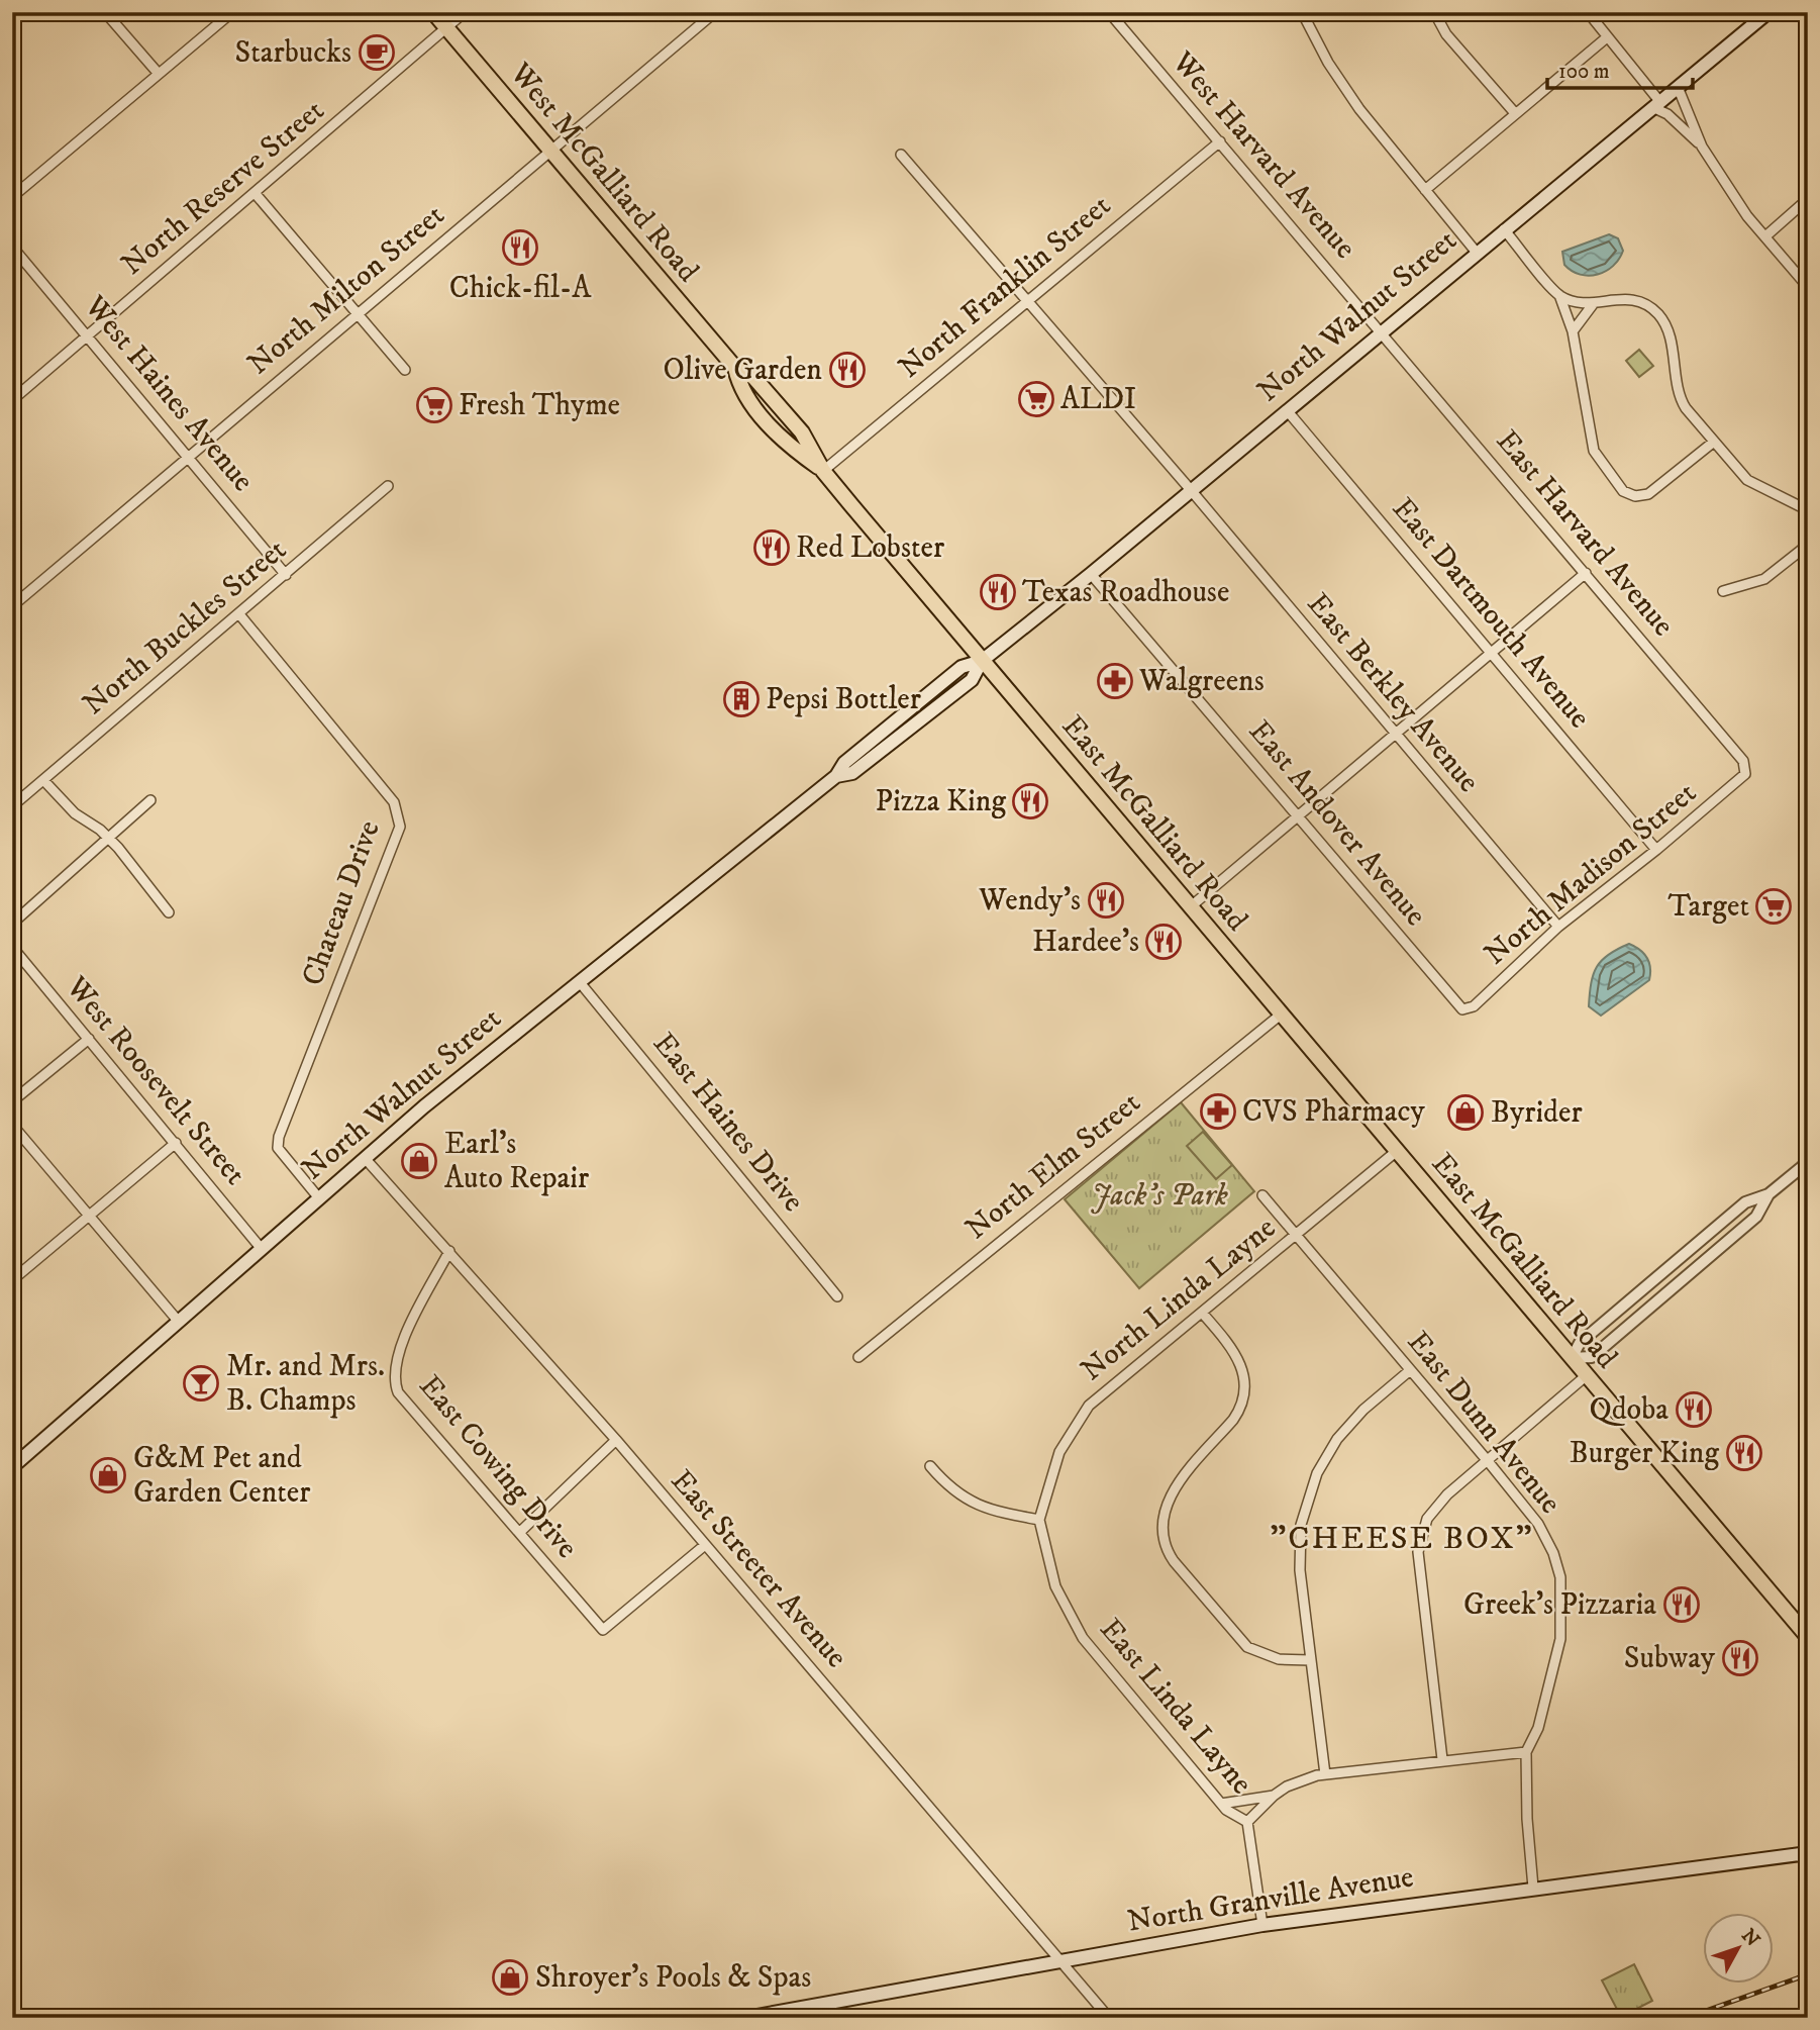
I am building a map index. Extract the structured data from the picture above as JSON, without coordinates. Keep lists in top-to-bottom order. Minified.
{"streets":{"main road":["West McGalliard Road","North Walnut Street","East McGalliard Road","North Granville Avenue"],"street":["West Harvard Avenue","North Reserve Street","North Franklin Street","North Milton Street","West Haines Avenue","East Harvard Avenue","East Dartmouth Avenue","North Buckles Street","East Berkley Avenue","East Andover Avenue","North Madison Street","Chateau Drive","West Roosevelt Street","East Haines Drive","North Elm Street","North Linda Layne","East Dunn Avenue","East Cowing Drive","East Streeter Avenue","East Linda Layne"]},"crossings":[["West Harvard Avenue","North Franklin Street"],["West Harvard Avenue","North Walnut Street"],["West Harvard Avenue","East Harvard Avenue"],["West McGalliard Road","North Reserve Street"],["West McGalliard Road","North Franklin Street"],["West McGalliard Road","North Milton Street"],["West McGalliard Road","North Walnut Street"],["West McGalliard Road","East McGalliard Road"],["North Reserve Street","West Haines Avenue"],["North Franklin Street","East Berkley Avenue"],["North Milton Street","West Haines Avenue"],["North Walnut Street","East Harvard Avenue"],["North Walnut Street","East Dartmouth Avenue"],["North Walnut Street","East Berkley Avenue"],["North Walnut Street","East McGalliard Road"],["North Walnut Street","East Andover Avenue"],["North Walnut Street","Chateau Drive"],["North Walnut Street","West Roosevelt Street"],["North Walnut Street","East Haines Drive"],["North Walnut Street","East Streeter Avenue"],["West Haines Avenue","North Buckles Street"],["East Harvard Avenue","North Madison Street"],["East Dartmouth Avenue","North Madison Street"],["North Buckles Street","Chateau Drive"],["East Berkley Avenue","North Madison Street"],["East McGalliard Road","North Elm Street"],["East McGalliard Road","North Linda Layne"],["East Andover Avenue","North Madison Street"],["North Linda Layne","East Dunn Avenue"],["North Linda Layne","East Linda Layne"],["East Dunn Avenue","North Granville Avenue"],["East Cowing Drive","East Streeter Avenue"],["East Streeter Avenue","North Granville Avenue"],["East Linda Layne","North Granville Avenue"]],"districts":["\"CHEESE BOX\""],"parks":["Jack's Park"],"places":{"cafe":["Starbucks"],"restaurant":["Chick-fil-A","Olive Garden","Red Lobster","Texas Roadhouse","Pizza King","Wendy's","Hardee's","Qdoba","Burger King","Greek's Pizzaria","Subway"],"supermarket":["ALDI","Fresh Thyme","Target"],"pharmacy":["Walgreens","CVS Pharmacy"],"building":["Pepsi Bottler"],"shop":["Byrider","Earl's Auto Repair","G&M Pet and Garden Center","Shroyer's Pools & Spas"],"bar":["Mr. and Mrs. B. Champs"]},"scale_bar":"100 m","north":"top right"}
